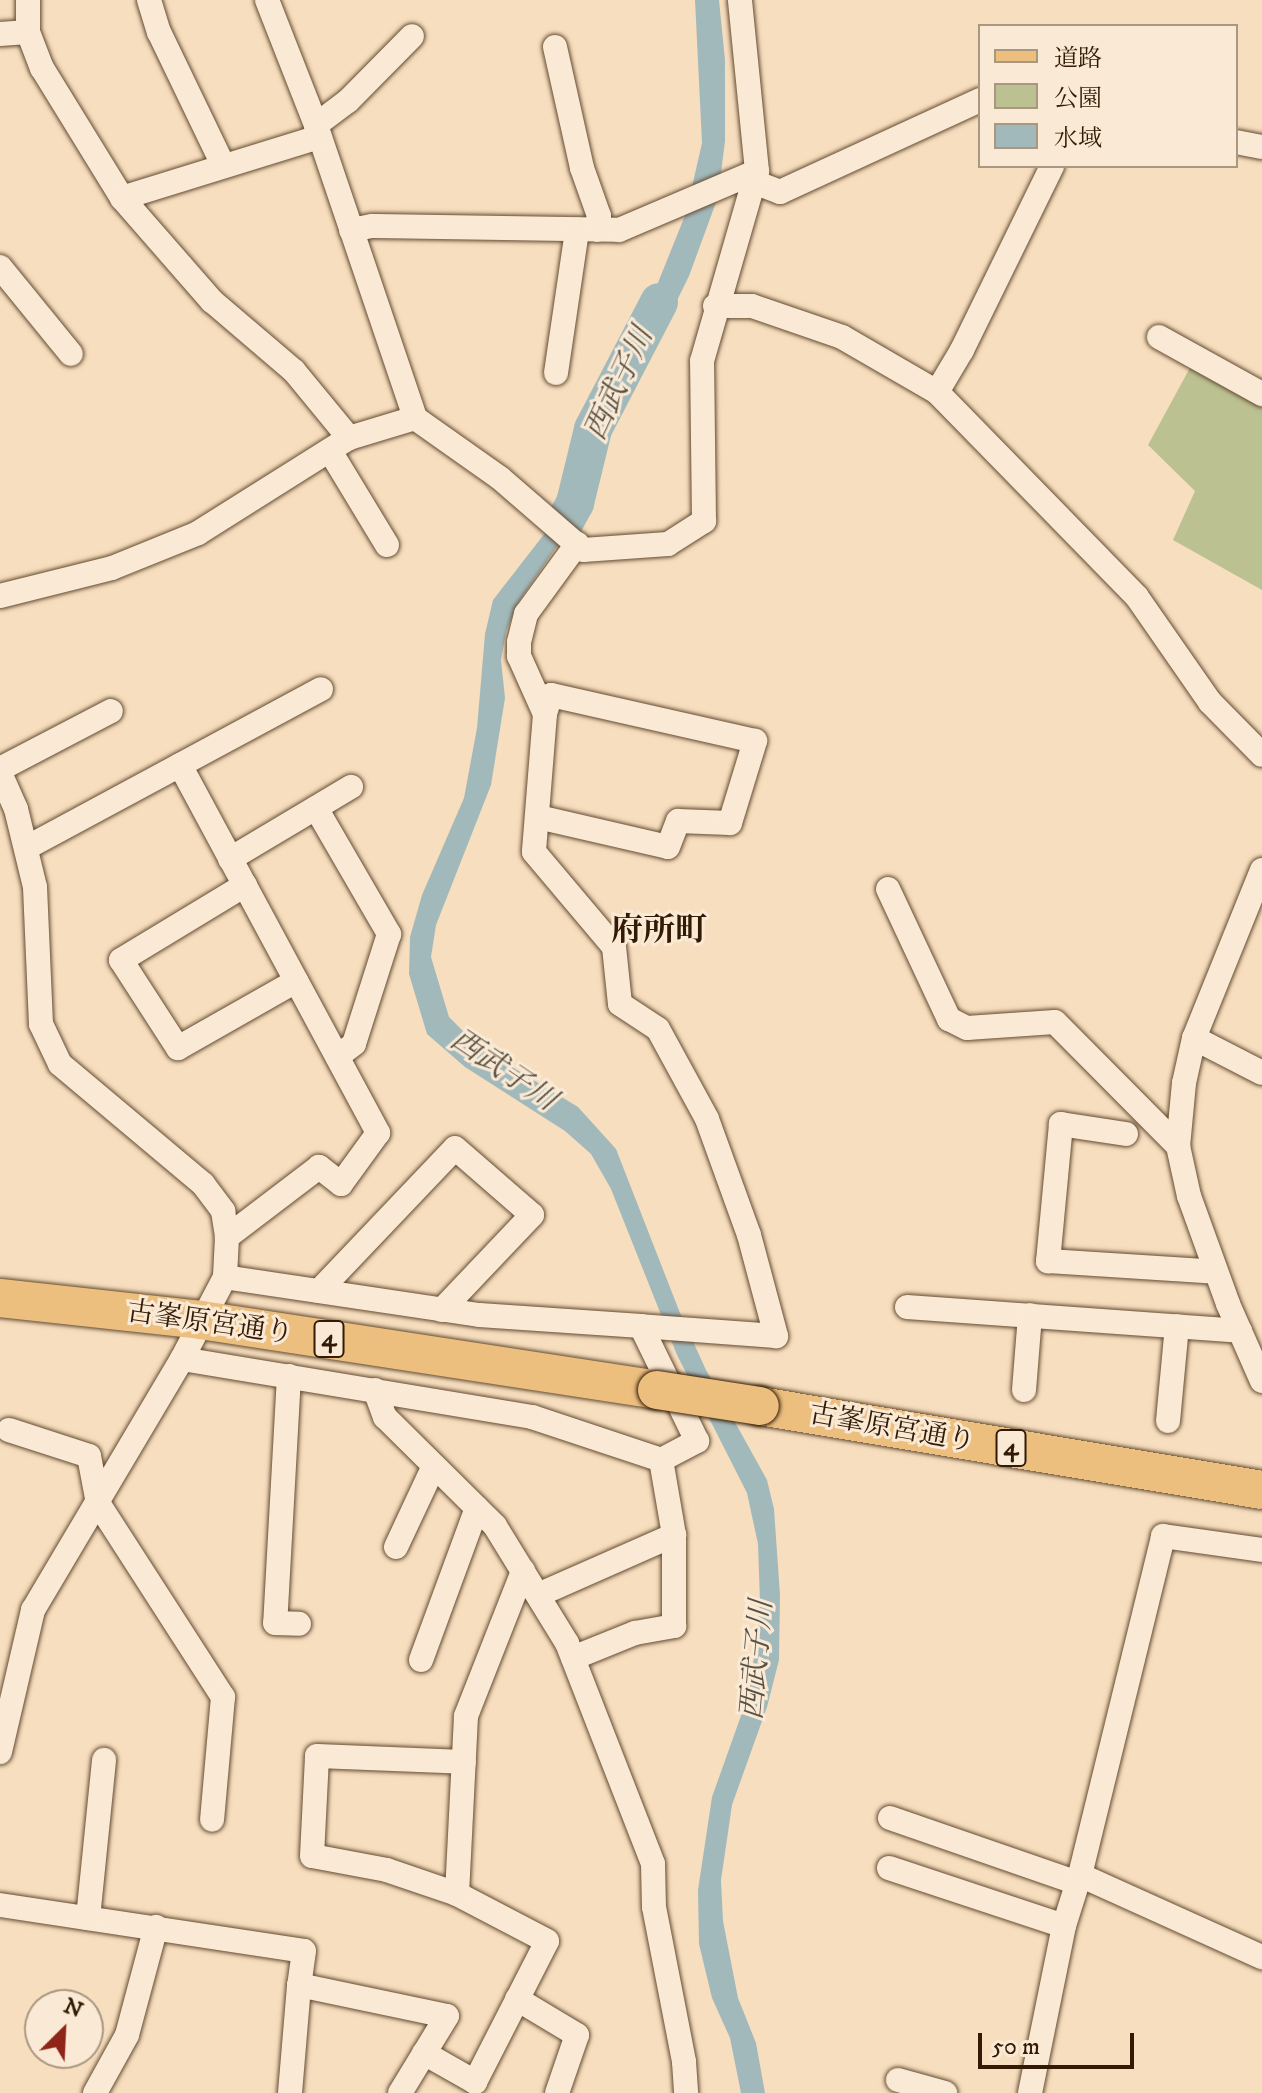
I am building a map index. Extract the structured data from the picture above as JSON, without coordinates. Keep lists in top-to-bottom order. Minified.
{"streets":{"main road":["古峯原宮通り","4"]},"districts":["府所町"],"water":["西武子川"],"legend":["道路","公園","水域"],"scale_bar":"50 m","north":"top right"}
